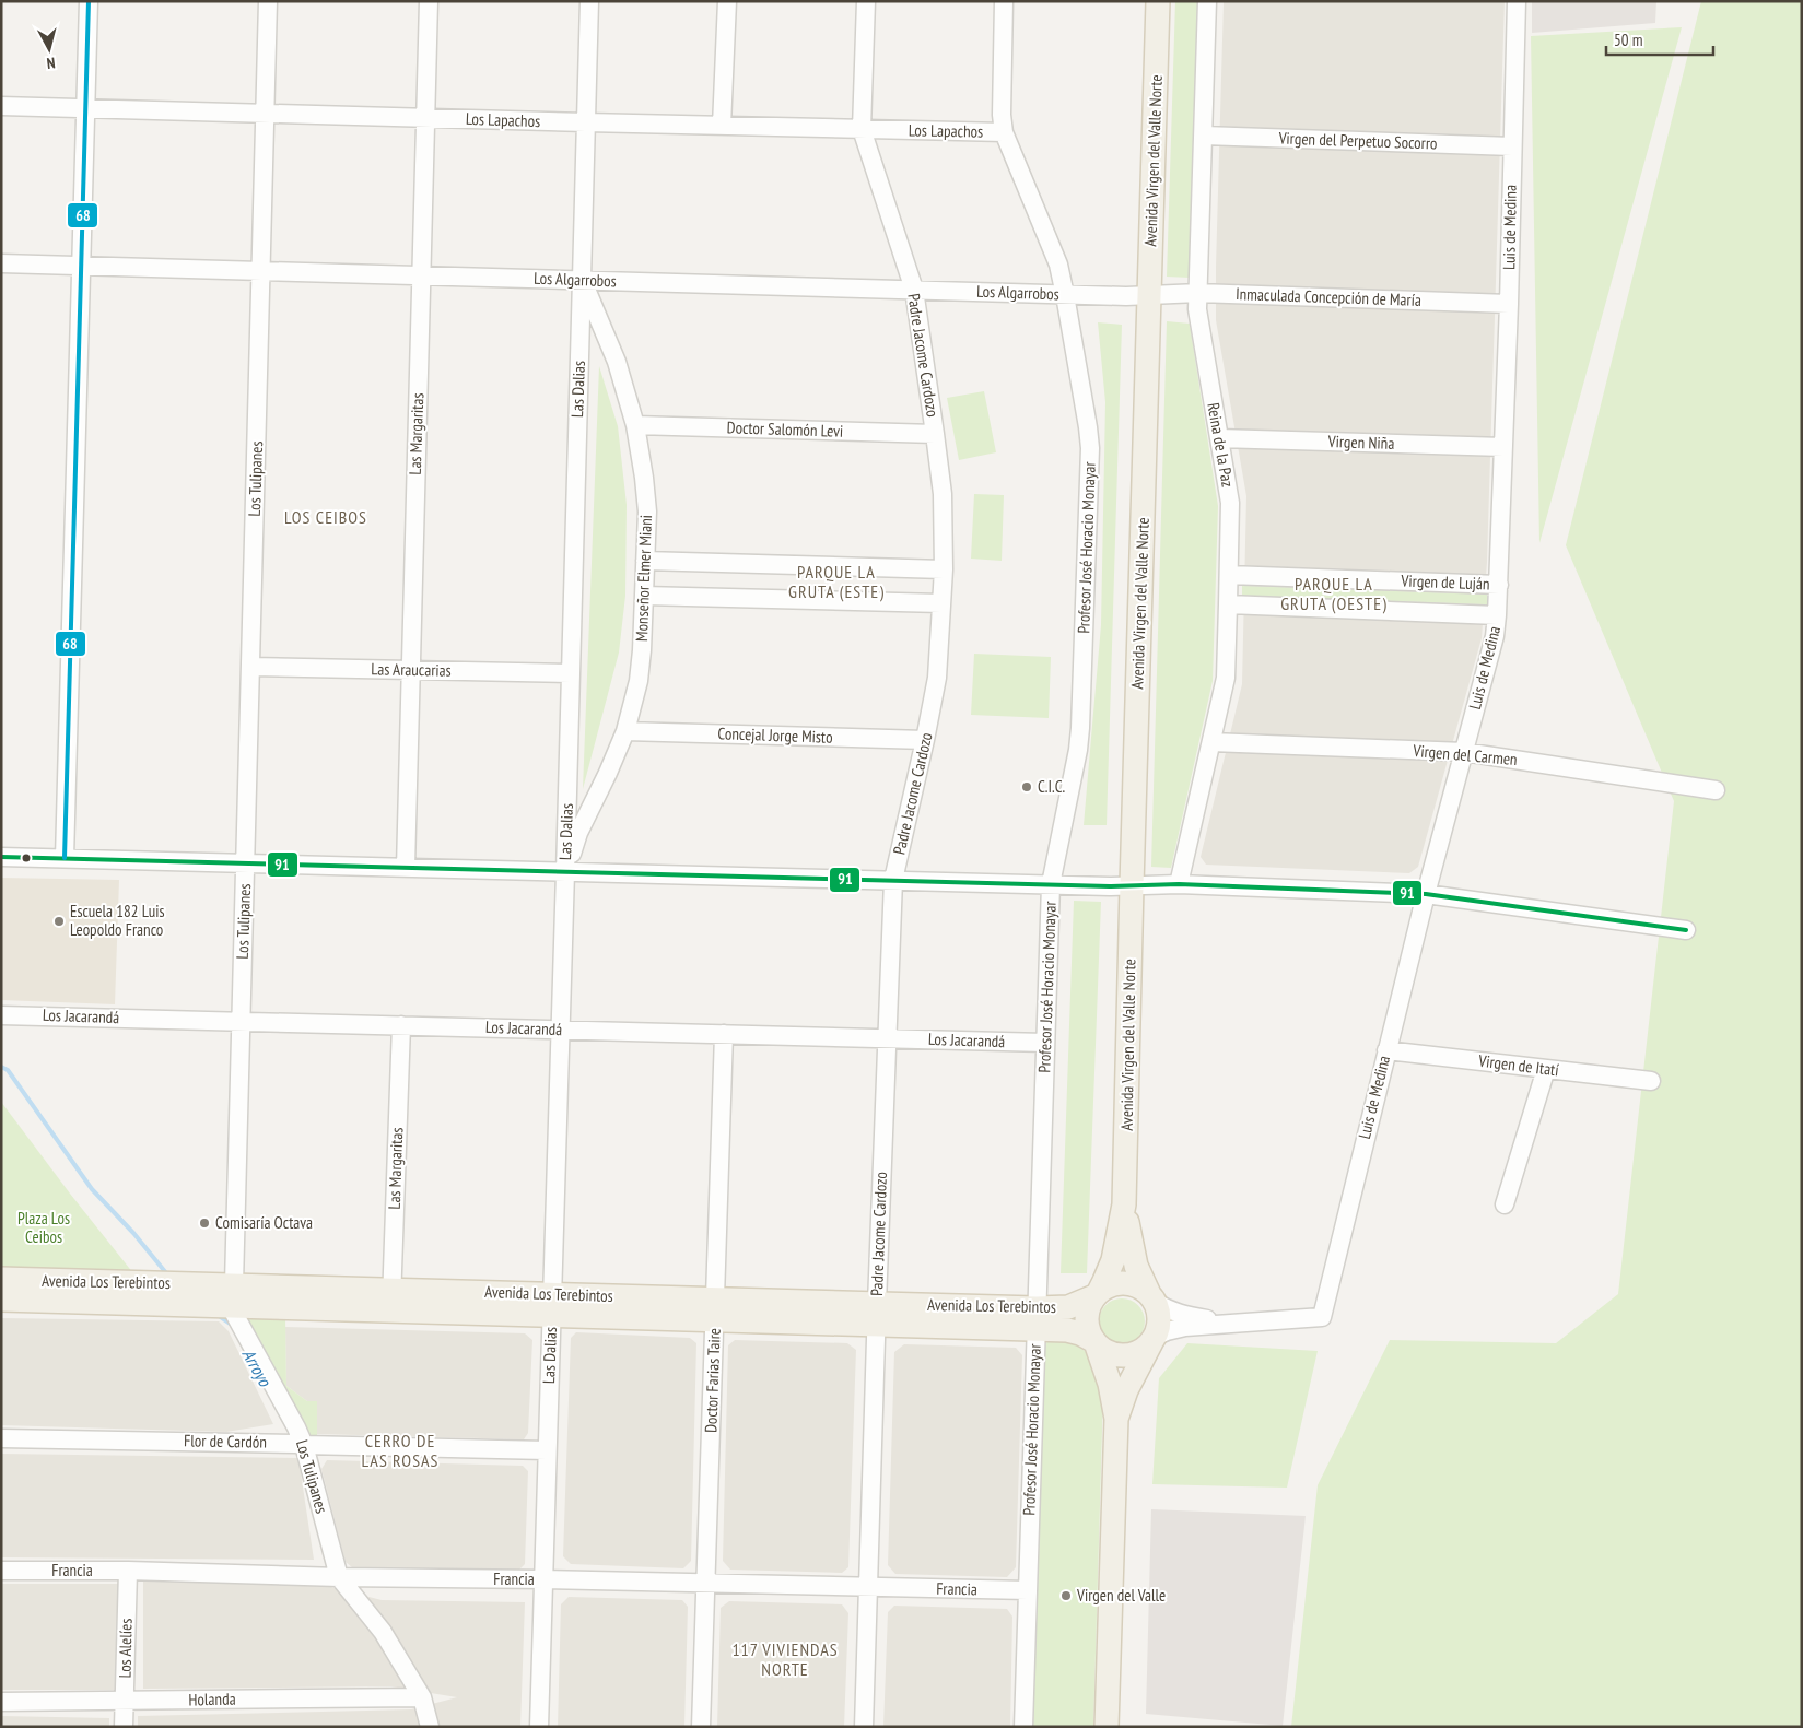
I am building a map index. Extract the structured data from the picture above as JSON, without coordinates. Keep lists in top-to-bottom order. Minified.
{"streets":{"main road":["Avenida Virgen del Valle Norte","Avenida Los Terebintos"],"street":["Los Lapachos","Virgen del Perpetuo Socorro","Luis de Medina","Los Algarrobos","Inmaculada Concepción de María","Padre Jacome Cardozo","Las Dalias","Doctor Salomón Levi","Las Margaritas","Virgen Niña","Reina de la Paz","Los Tulipanes","Profesor José Horacio Monayar","Monseñor Elmer Miani","Virgen de Luján","Las Araucarias","Concejal Jorge Misto","Virgen del Carmen","Los Jacarandá","Virgen de Itatí","Doctor Farias Taire","Flor de Cardón","Francia","Los Alelíes","Holanda"]},"crossings":[["Los Lapachos","Padre Jacome Cardozo"],["Los Lapachos","Las Dalias"],["Los Lapachos","Las Margaritas"],["Los Lapachos","Los Tulipanes"],["Los Lapachos","Profesor José Horacio Monayar"],["Virgen del Perpetuo Socorro","Luis de Medina"],["Virgen del Perpetuo Socorro","Reina de la Paz"],["Avenida Virgen del Valle Norte","Los Algarrobos"],["Avenida Virgen del Valle Norte","Inmaculada Concepción de María"],["Avenida Virgen del Valle Norte","Avenida Los Terebintos"],["Luis de Medina","Inmaculada Concepción de María"],["Luis de Medina","Virgen Niña"],["Luis de Medina","Virgen de Luján"],["Luis de Medina","Virgen del Carmen"],["Luis de Medina","Virgen de Itatí"],["Los Algarrobos","Inmaculada Concepción de María"],["Los Algarrobos","Padre Jacome Cardozo"],["Los Algarrobos","Las Dalias"],["Los Algarrobos","Las Margaritas"],["Los Algarrobos","Los Tulipanes"],["Los Algarrobos","Profesor José Horacio Monayar"],["Los Algarrobos","Monseñor Elmer Miani"],["Inmaculada Concepción de María","Reina de la Paz"],["Padre Jacome Cardozo","Doctor Salomón Levi"],["Padre Jacome Cardozo","Concejal Jorge Misto"],["Padre Jacome Cardozo","Los Jacarandá"],["Padre Jacome Cardozo","Avenida Los Terebintos"],["Padre Jacome Cardozo","Francia"],["Las Dalias","Monseñor Elmer Miani"],["Las Dalias","Las Araucarias"],["Las Dalias","Los Jacarandá"],["Las Dalias","Avenida Los Terebintos"],["Las Dalias","Flor de Cardón"],["Las Dalias","Francia"],["Doctor Salomón Levi","Monseñor Elmer Miani"],["Las Margaritas","Las Araucarias"],["Las Margaritas","Los Jacarandá"],["Las Margaritas","Avenida Los Terebintos"],["Virgen Niña","Reina de la Paz"],["Reina de la Paz","Virgen de Luján"],["Reina de la Paz","Virgen del Carmen"],["Los Tulipanes","Las Araucarias"],["Los Tulipanes","Los Jacarandá"],["Los Tulipanes","Avenida Los Terebintos"],["Los Tulipanes","Flor de Cardón"],["Los Tulipanes","Francia"],["Los Tulipanes","Holanda"],["Profesor José Horacio Monayar","Los Jacarandá"],["Profesor José Horacio Monayar","Avenida Los Terebintos"],["Profesor José Horacio Monayar","Francia"],["Monseñor Elmer Miani","Concejal Jorge Misto"],["Los Jacarandá","Doctor Farias Taire"],["Avenida Los Terebintos","Doctor Farias Taire"],["Doctor Farias Taire","Francia"],["Francia","Los Alelíes"],["Los Alelíes","Holanda"]],"districts":["LOS CEIBOS","PARQUE LA GRUTA (ESTE)","PARQUE LA GRUTA (OESTE)","CERRO DE LAS ROSAS","117 VIVIENDAS NORTE"],"water":["Arroyo"],"parks":["Plaza Los Ceibos"],"places":["C.I.C.","Escuela 182 Luis Leopoldo Franco","Comisaría Octava","Virgen del Valle"],"lines":["transit line 68","transit line 91"],"scale_bar":"50 m","north":"bottom"}
